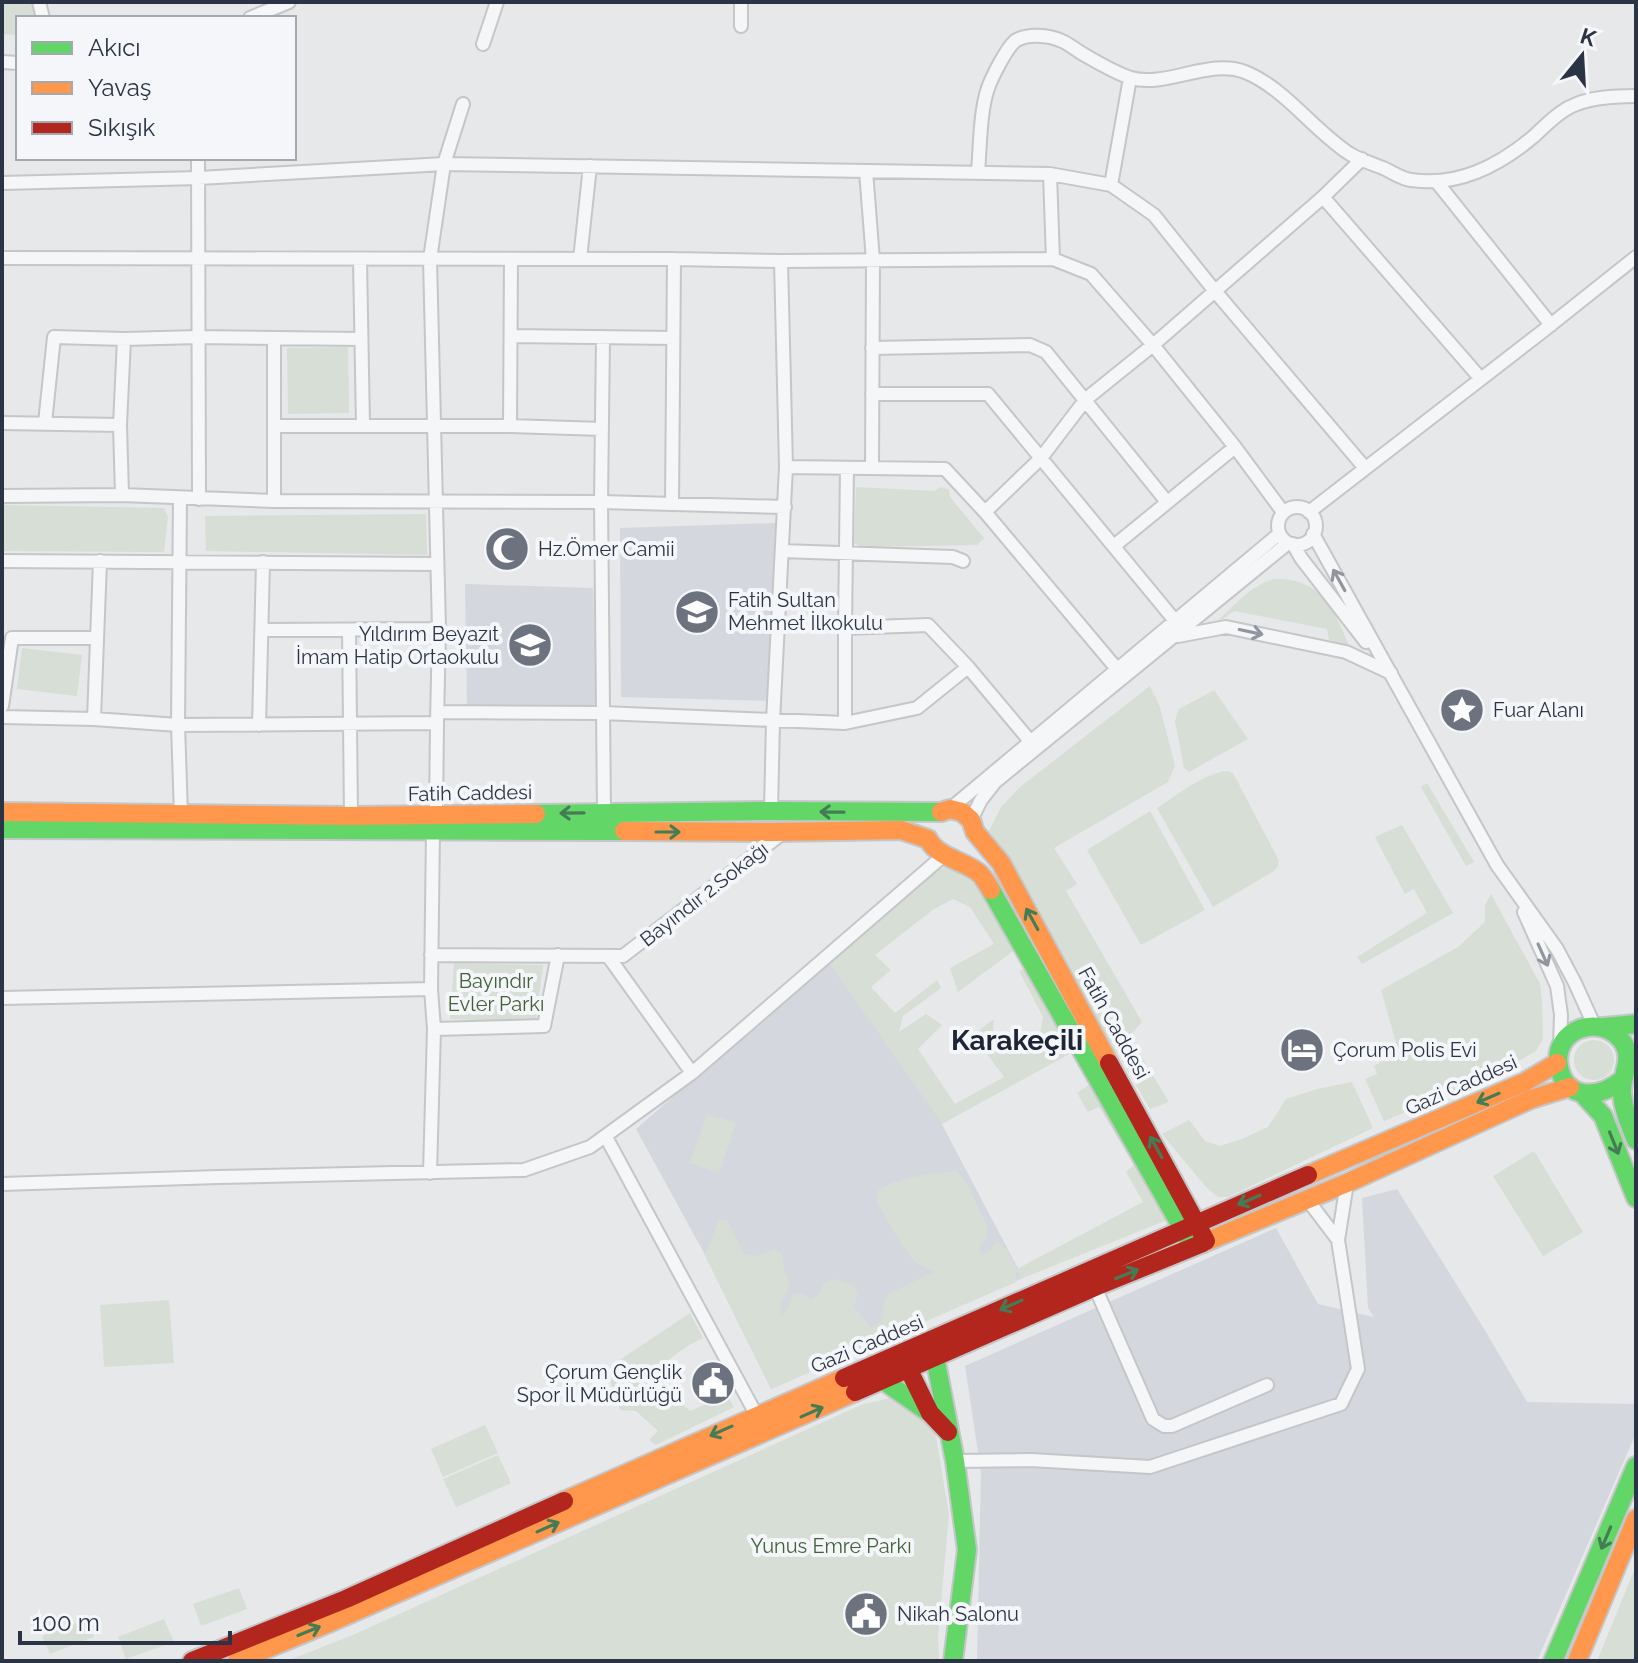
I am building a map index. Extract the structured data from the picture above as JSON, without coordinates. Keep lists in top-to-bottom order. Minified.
{"streets":{"street":["Fatih Caddesi","Bayındır 2.Sokağı","Gazi Caddesi"]},"crossings":[["Fatih Caddesi","Bayındır 2.Sokağı"],["Fatih Caddesi","Gazi Caddesi"]],"districts":["Karakeçili"],"parks":["Bayındır Evler Parkı","Yunus Emre Parkı"],"places":{"mosque":["Hz.Ömer Camii"],"school or university":["Fatih Sultan Mehmet İlkokulu","Yıldırım Beyazıt İmam Hatip Ortaokulu"],"place":["Fuar Alanı"],"hotel":["Çorum Polis Evi"],"public building":["Çorum Gençlik Spor İl Müdürlüğü","Nikah Salonu"]},"legend":["Akıcı","Yavaş","Sıkışık"],"scale_bar":"100 m","north":"top"}
